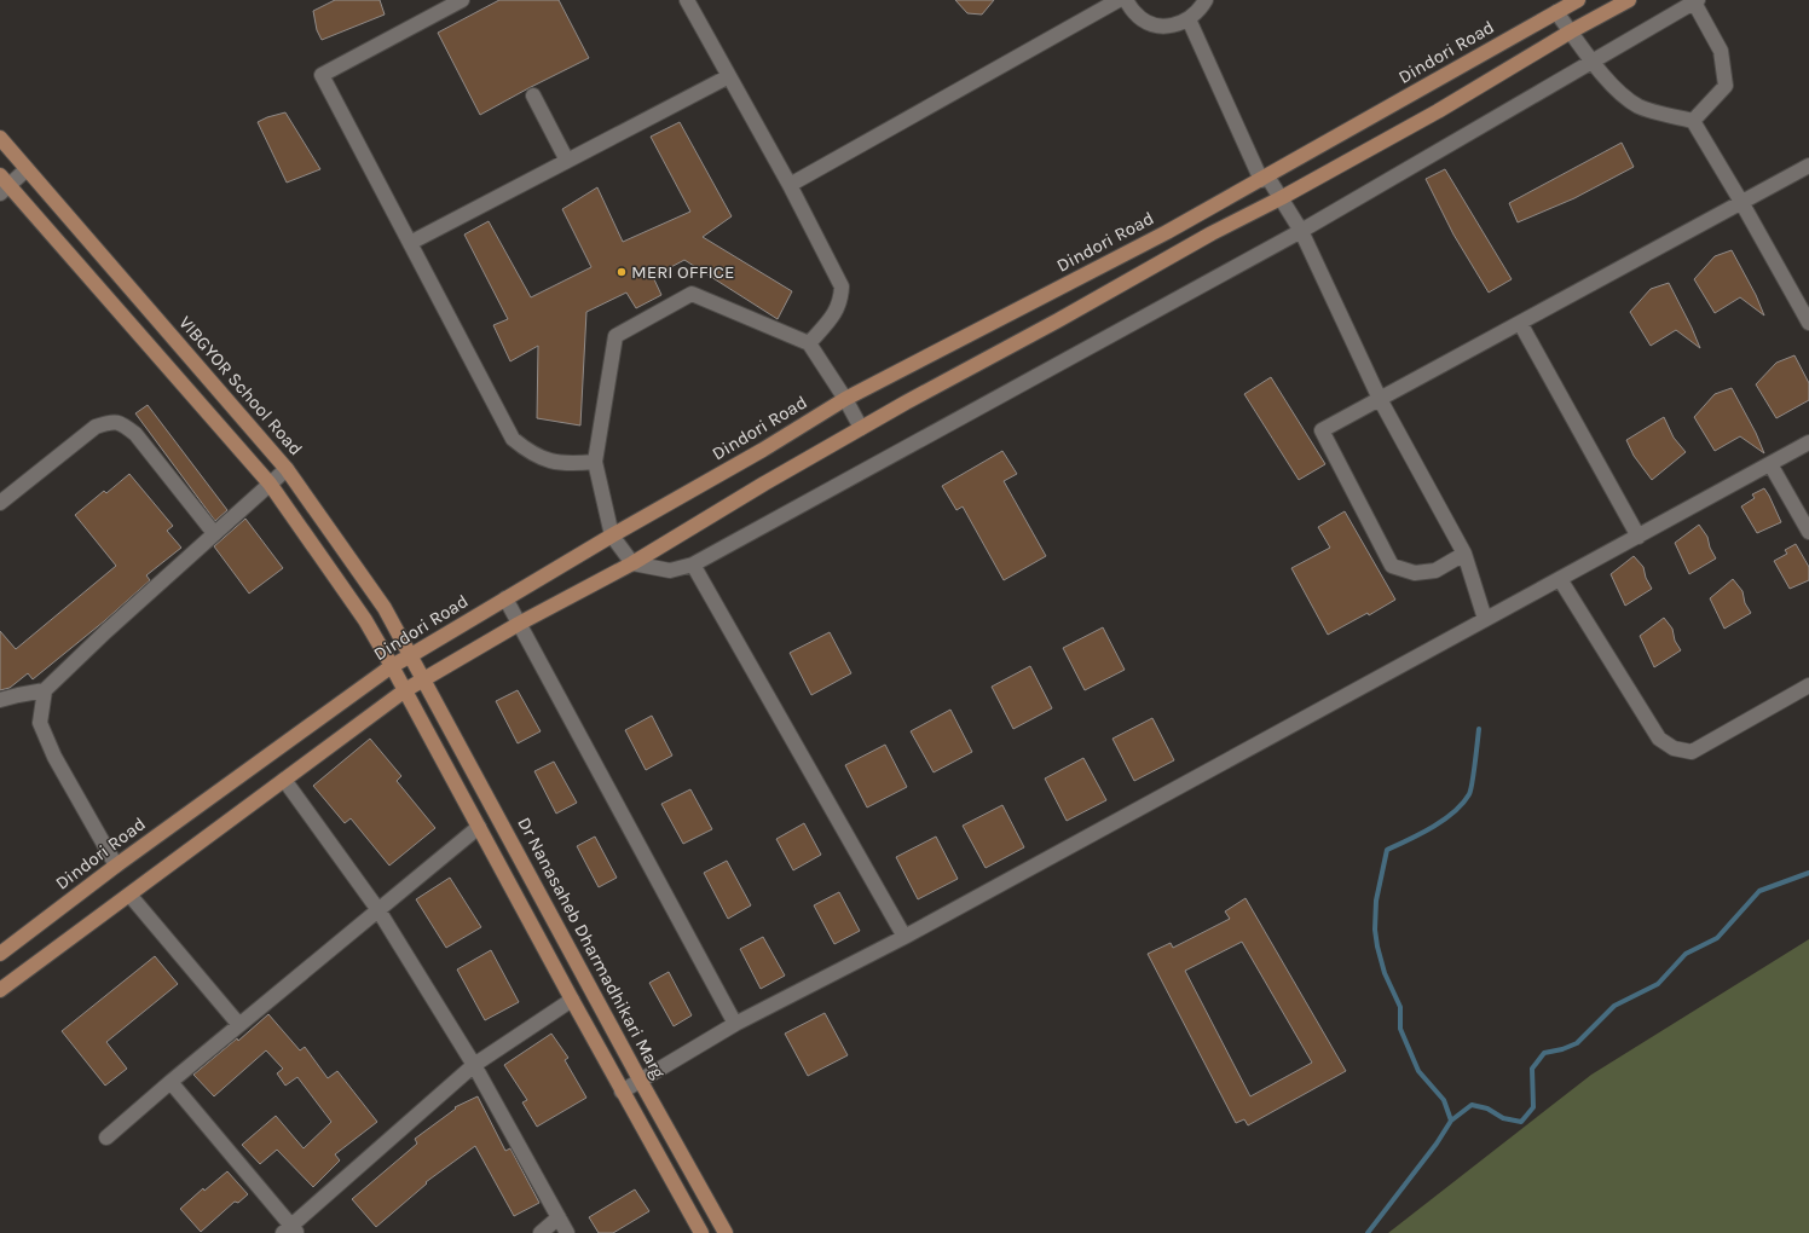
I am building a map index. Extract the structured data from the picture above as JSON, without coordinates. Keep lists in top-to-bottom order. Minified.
{"streets":{"main road":["Dindori Road","VIBGYOR School Road","Dr Nanasaheb Dharmadhikari Marg"]},"crossings":[["Dindori Road","VIBGYOR School Road"],["VIBGYOR School Road","Dr Nanasaheb Dharmadhikari Marg"]],"places":["MERI OFFICE"]}
